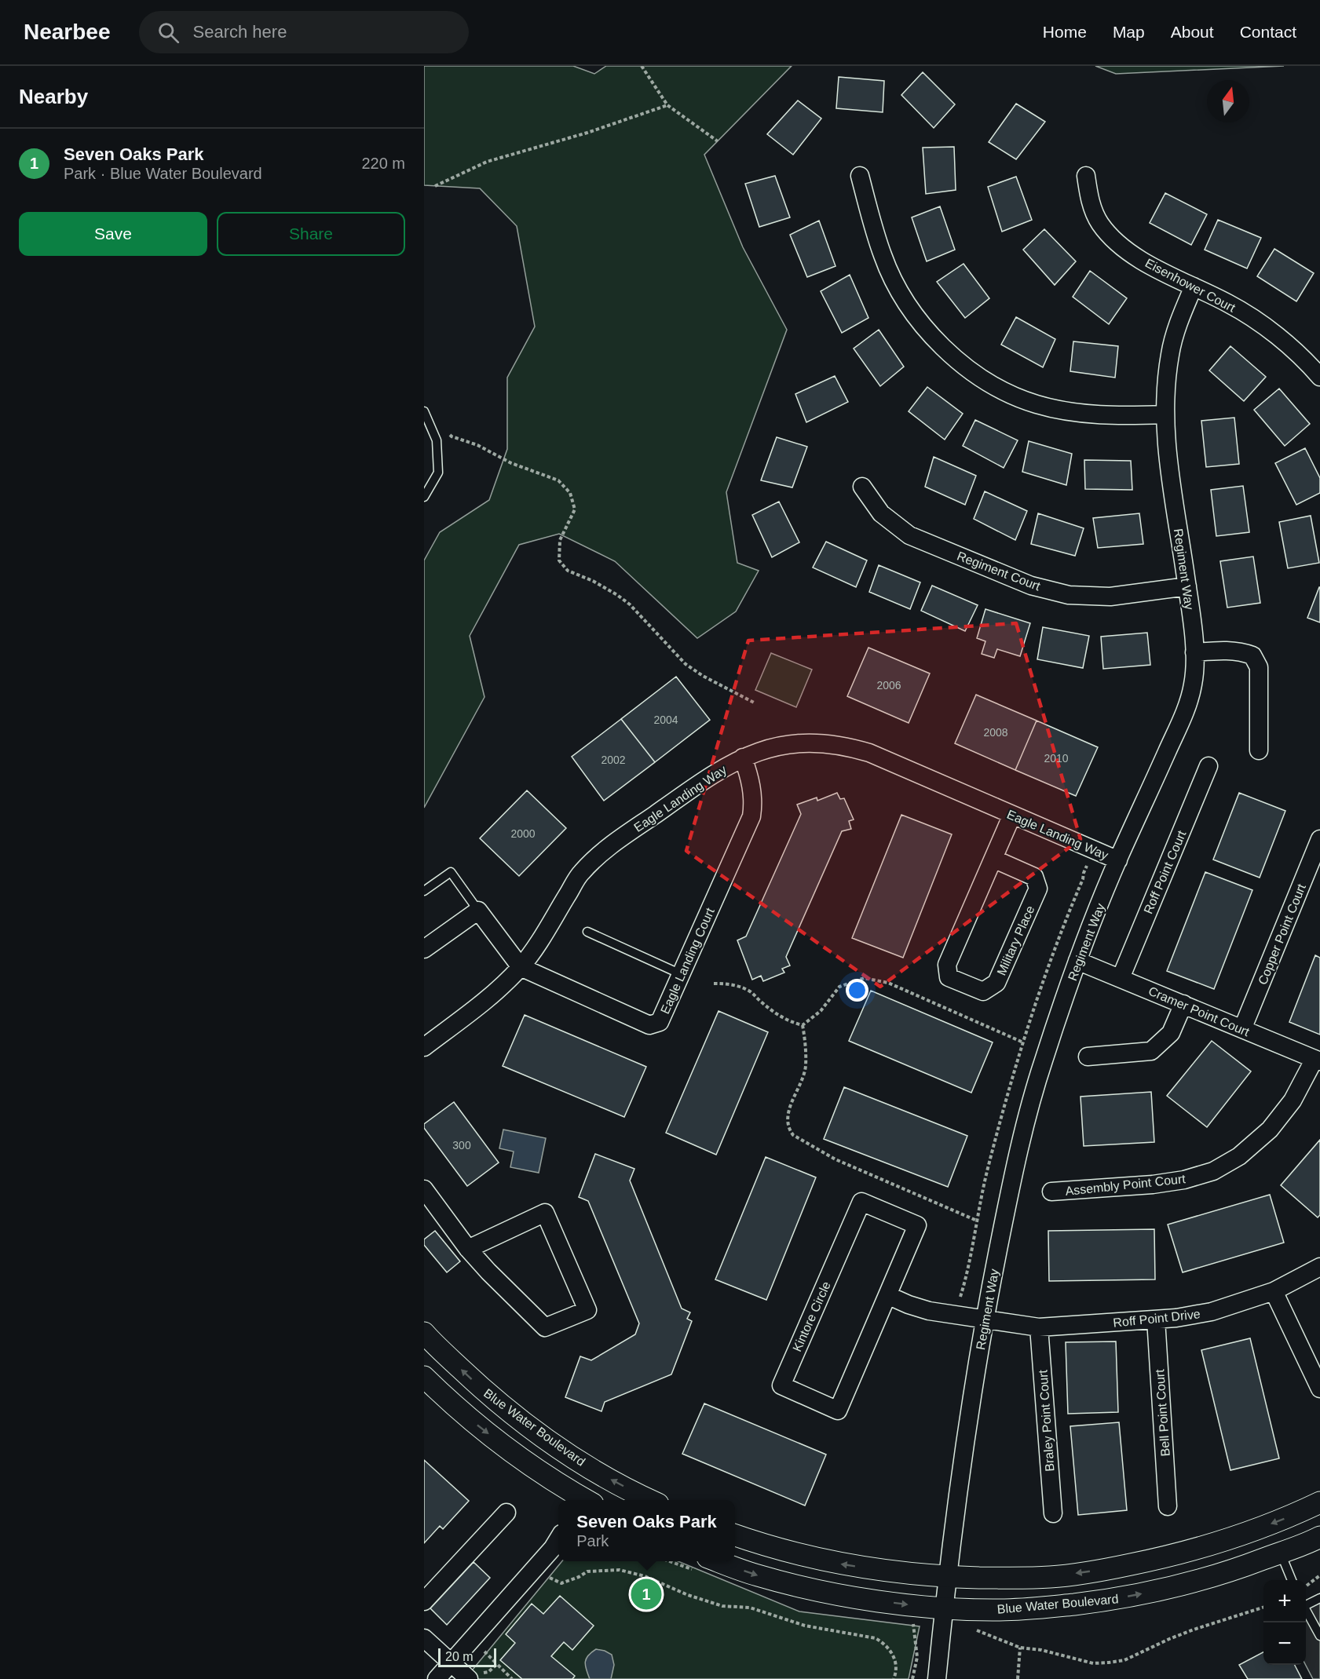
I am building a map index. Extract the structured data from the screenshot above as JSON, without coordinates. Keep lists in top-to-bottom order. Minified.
{"streets":{"street":["Eisenhower Court","Regiment Way","Regiment Court","Eagle Landing Way","Roff Point Court","Copper Point Court","Military Place","Eagle Landing Court","Cramer Point Court","Assembly Point Court","Kintore Circle","Roff Point Drive","Bell Point Court","Braley Point Court","Blue Water Boulevard"]},"crossings":[["Eisenhower Court","Regiment Way"],["Regiment Way","Regiment Court"],["Regiment Way","Eagle Landing Way"],["Regiment Way","Cramer Point Court"],["Regiment Way","Roff Point Drive"],["Regiment Way","Blue Water Boulevard"],["Eagle Landing Way","Military Place"],["Eagle Landing Way","Eagle Landing Court"],["Roff Point Court","Cramer Point Court"],["Copper Point Court","Cramer Point Court"],["Cramer Point Court","Assembly Point Court"],["Roff Point Drive","Bell Point Court"],["Roff Point Drive","Braley Point Court"]],"house_numbers":["2006","2004","2008","2010","2002","2000","300"],"scale_bar":"20 m","north":"top","page":{"header":"Nearbee","search":"Search here","nav":["Home","Map","About","Contact"],"heading":"Nearby","list":[{"mark":"1","name":"Seven Oaks Park","note":"Park · Blue Water Boulevard","value":"220 m"}],"buttons":["Save","Share"],"popup":["Seven Oaks Park","Park"],"pins":"1","map_buttons":["+","−"],"scale":"20 m"}}
